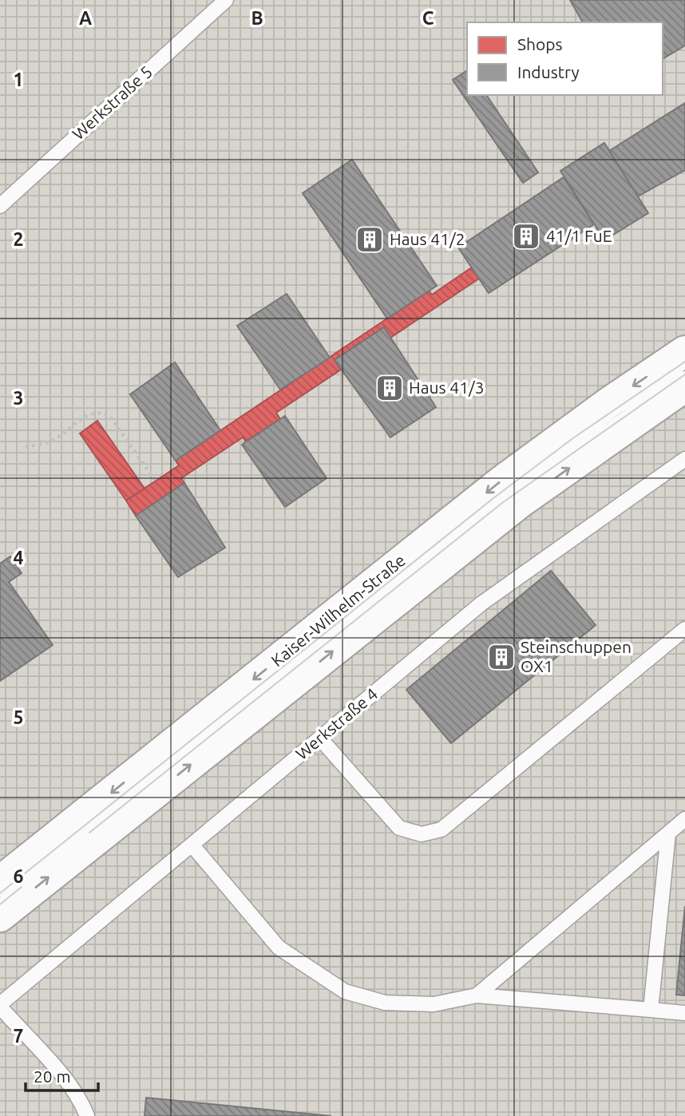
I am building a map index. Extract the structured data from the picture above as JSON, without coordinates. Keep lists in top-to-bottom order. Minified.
{"streets":{"main road":["Kaiser-Wilhelm-Straße"],"lane":["Werkstraße 5","Werkstraße 4"]},"places":{"building":["41/1 FuE","Haus 41/2","Haus 41/3","Steinschuppen OX1"]},"legend":["Shops","Industry"],"scale_bar":"20 m","grid":{"columns":["A","B","C"],"rows":["1","2","3","4","5","6","7"]}}
